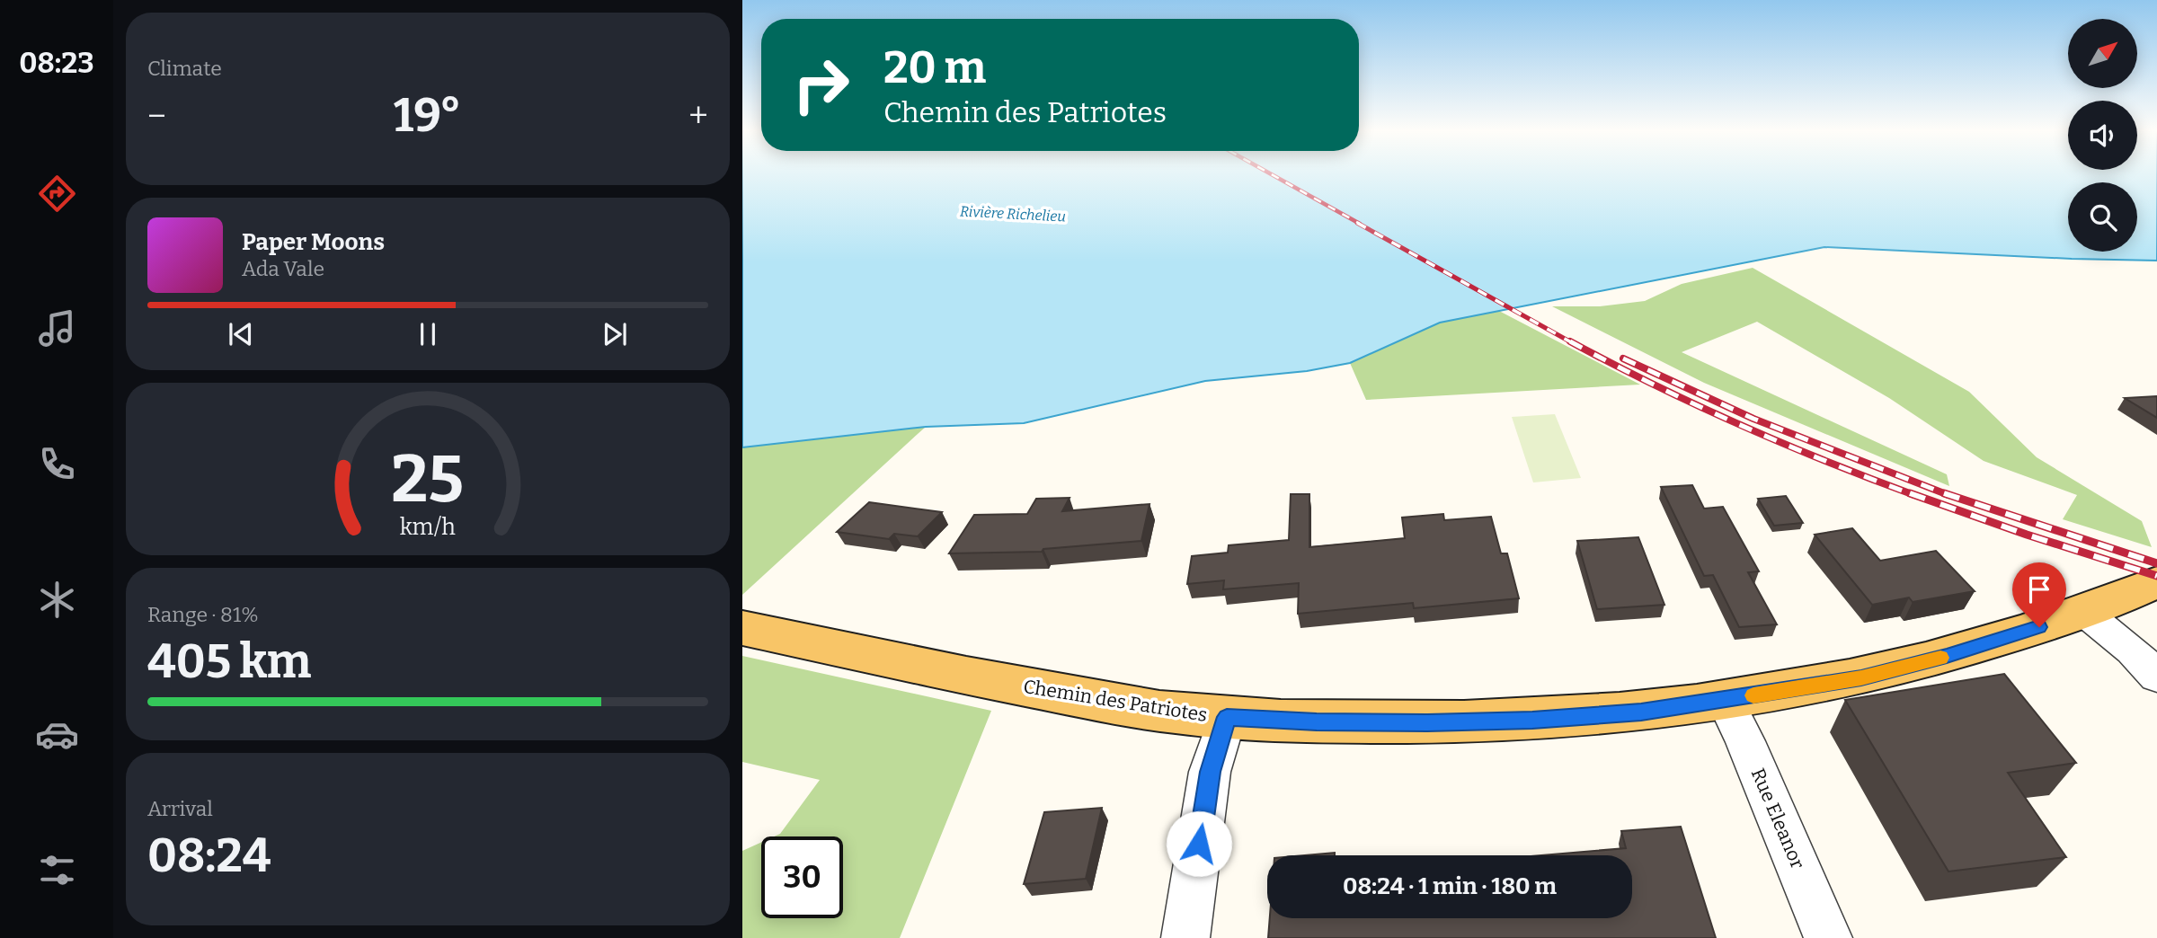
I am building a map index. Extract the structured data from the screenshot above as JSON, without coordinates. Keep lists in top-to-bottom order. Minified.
{"streets":{"main road":["Chemin des Patriotes"],"street":["Rue Eleanor"]},"crossings":[["Chemin des Patriotes","Rue Eleanor"]],"water":["Rivière Richelieu"],"north":"top right","page":{"tabs":"08:23","tile":["Climate",["Range · 81%","405 km"],["Arrival","08:24"]],"turn":["20 m","Chemin des Patriotes"],"heat":["−","19°","+"],"song":["Paper Moons","Ada Vale"],"limit":"30","trip":"08:24 · 1 min · 180 m","gauge":["25","km/h"]}}
